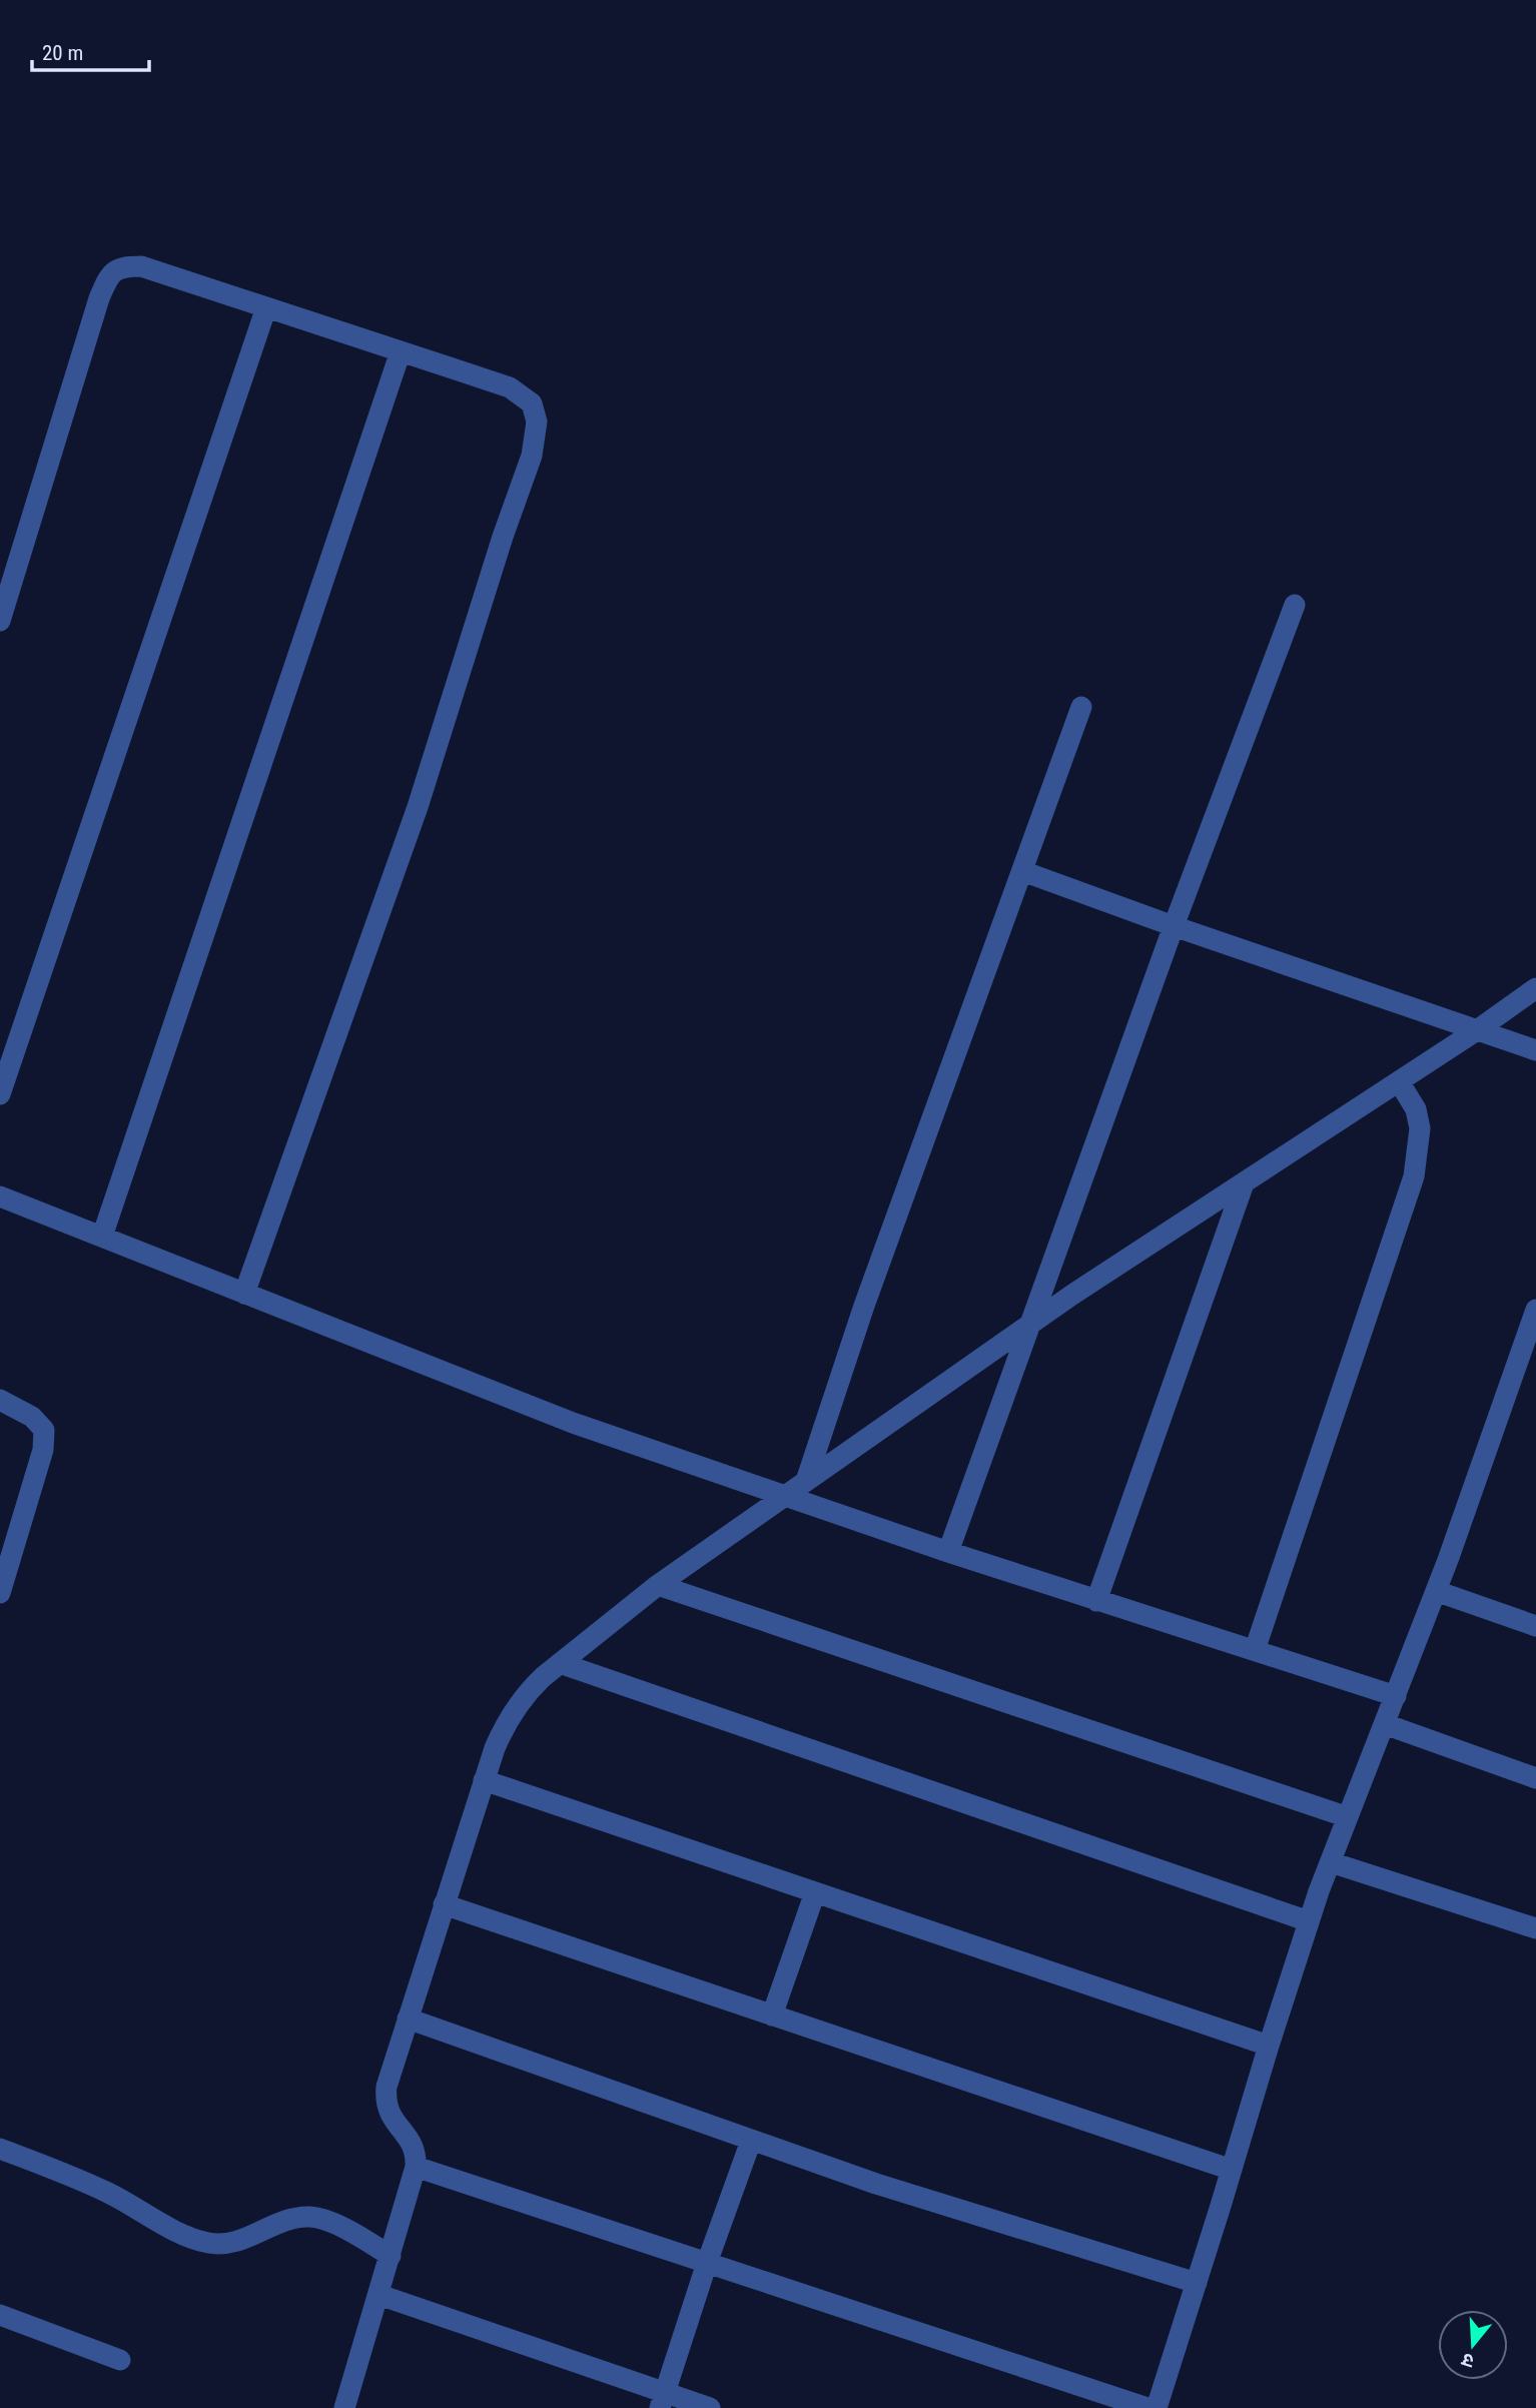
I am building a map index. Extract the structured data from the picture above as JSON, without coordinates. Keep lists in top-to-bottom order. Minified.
{"scale_bar":"20 m","north":"bottom"}
